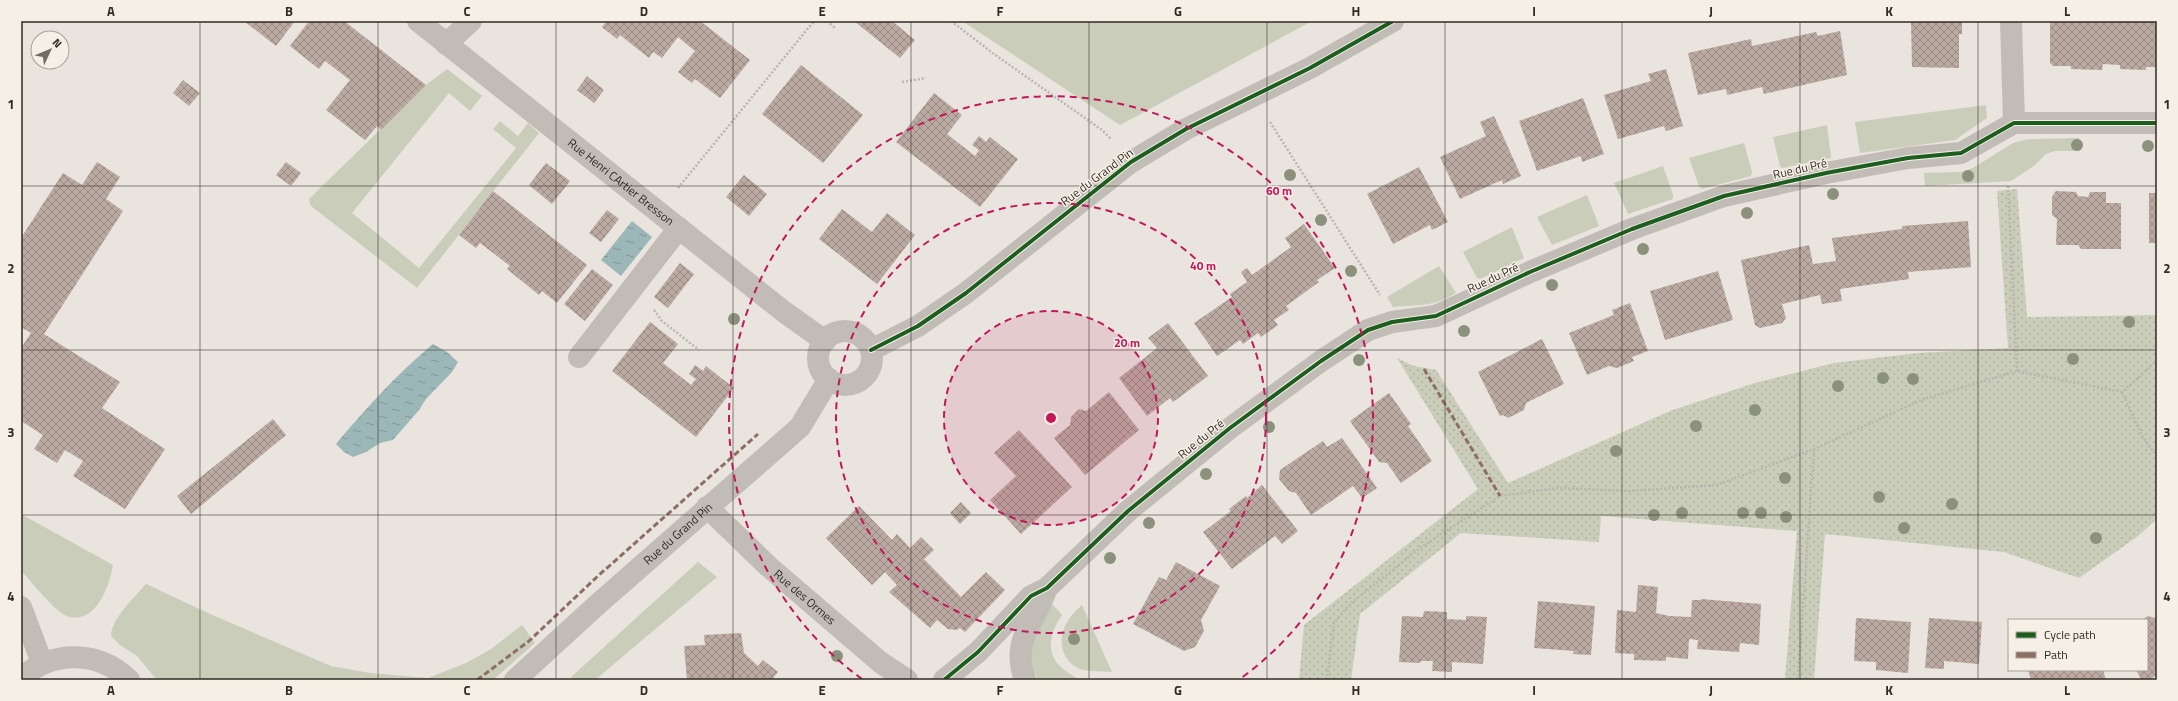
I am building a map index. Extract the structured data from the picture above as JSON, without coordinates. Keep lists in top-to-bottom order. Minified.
{"streets":{"street":["Rue du Pré","Rue du Grand Pin","Rue Henri CArtier Bresson","Rue des Ormes"]},"crossings":[["Rue du Grand Pin","Rue Henri CArtier Bresson"],["Rue du Grand Pin","Rue des Ormes"]],"legend":["Cycle path","Path"],"north":"top right","grid":{"columns":["A","B","C","D","E","F","G","H","I","J","K","L"],"rows":["1","2","3","4"]},"rings":["60 m","40 m","20 m"]}
